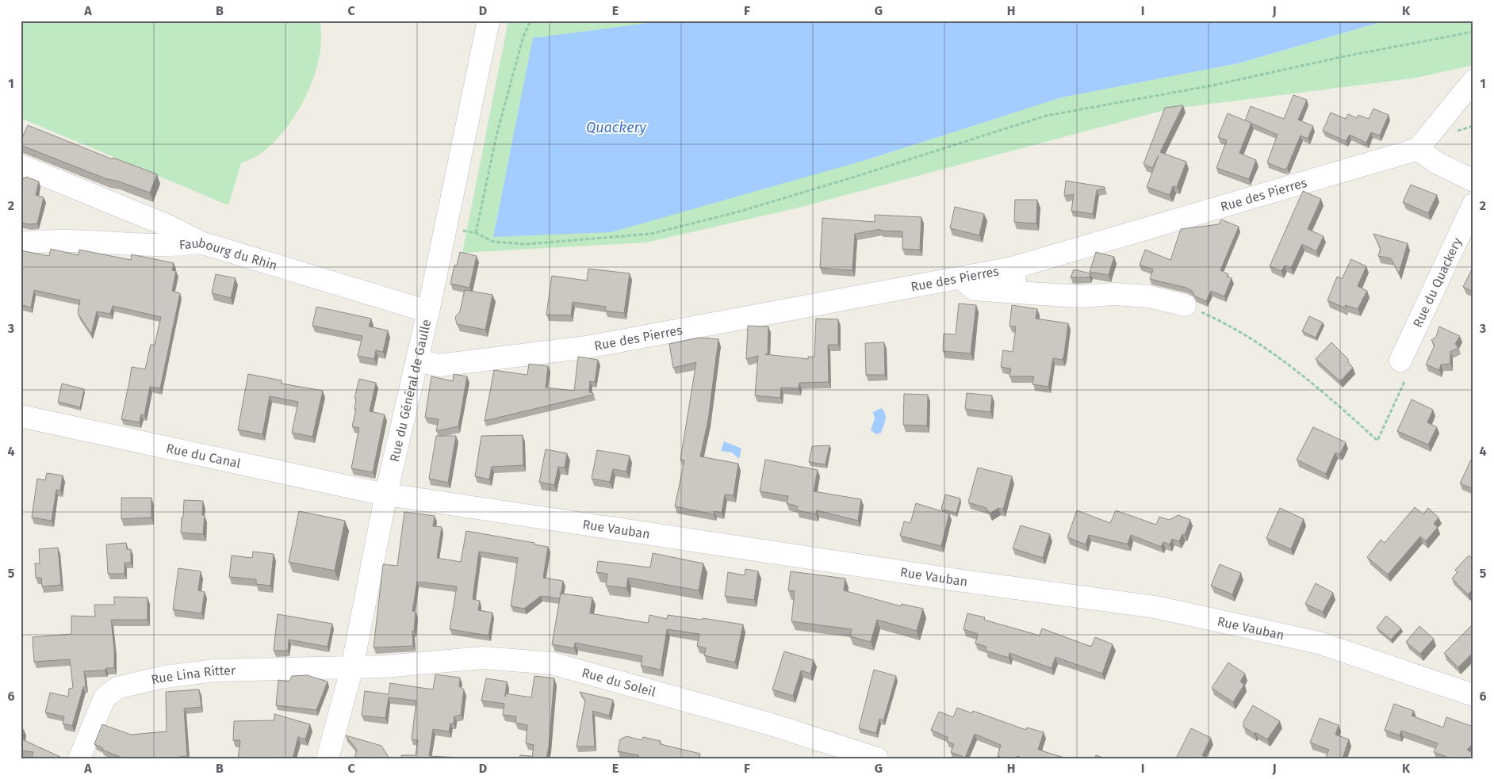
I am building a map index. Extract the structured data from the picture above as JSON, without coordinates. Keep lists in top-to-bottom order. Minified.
{"streets":{"street":["Rue des Pierres","Faubourg du Rhin","Rue du Quackery","Rue du Général de Gaulle","Rue du Canal","Rue Vauban","Rue Lina Ritter","Rue du Soleil"]},"crossings":[["Rue des Pierres","Rue du Général de Gaulle"],["Faubourg du Rhin","Rue du Général de Gaulle"],["Rue du Général de Gaulle","Rue du Canal"],["Rue du Général de Gaulle","Rue Vauban"],["Rue du Général de Gaulle","Rue Lina Ritter"],["Rue du Général de Gaulle","Rue du Soleil"],["Rue du Canal","Rue Vauban"],["Rue Lina Ritter","Rue du Soleil"]],"water":["Quackery"],"grid":{"columns":["A","B","C","D","E","F","G","H","I","J","K"],"rows":["1","2","3","4","5","6"]}}
